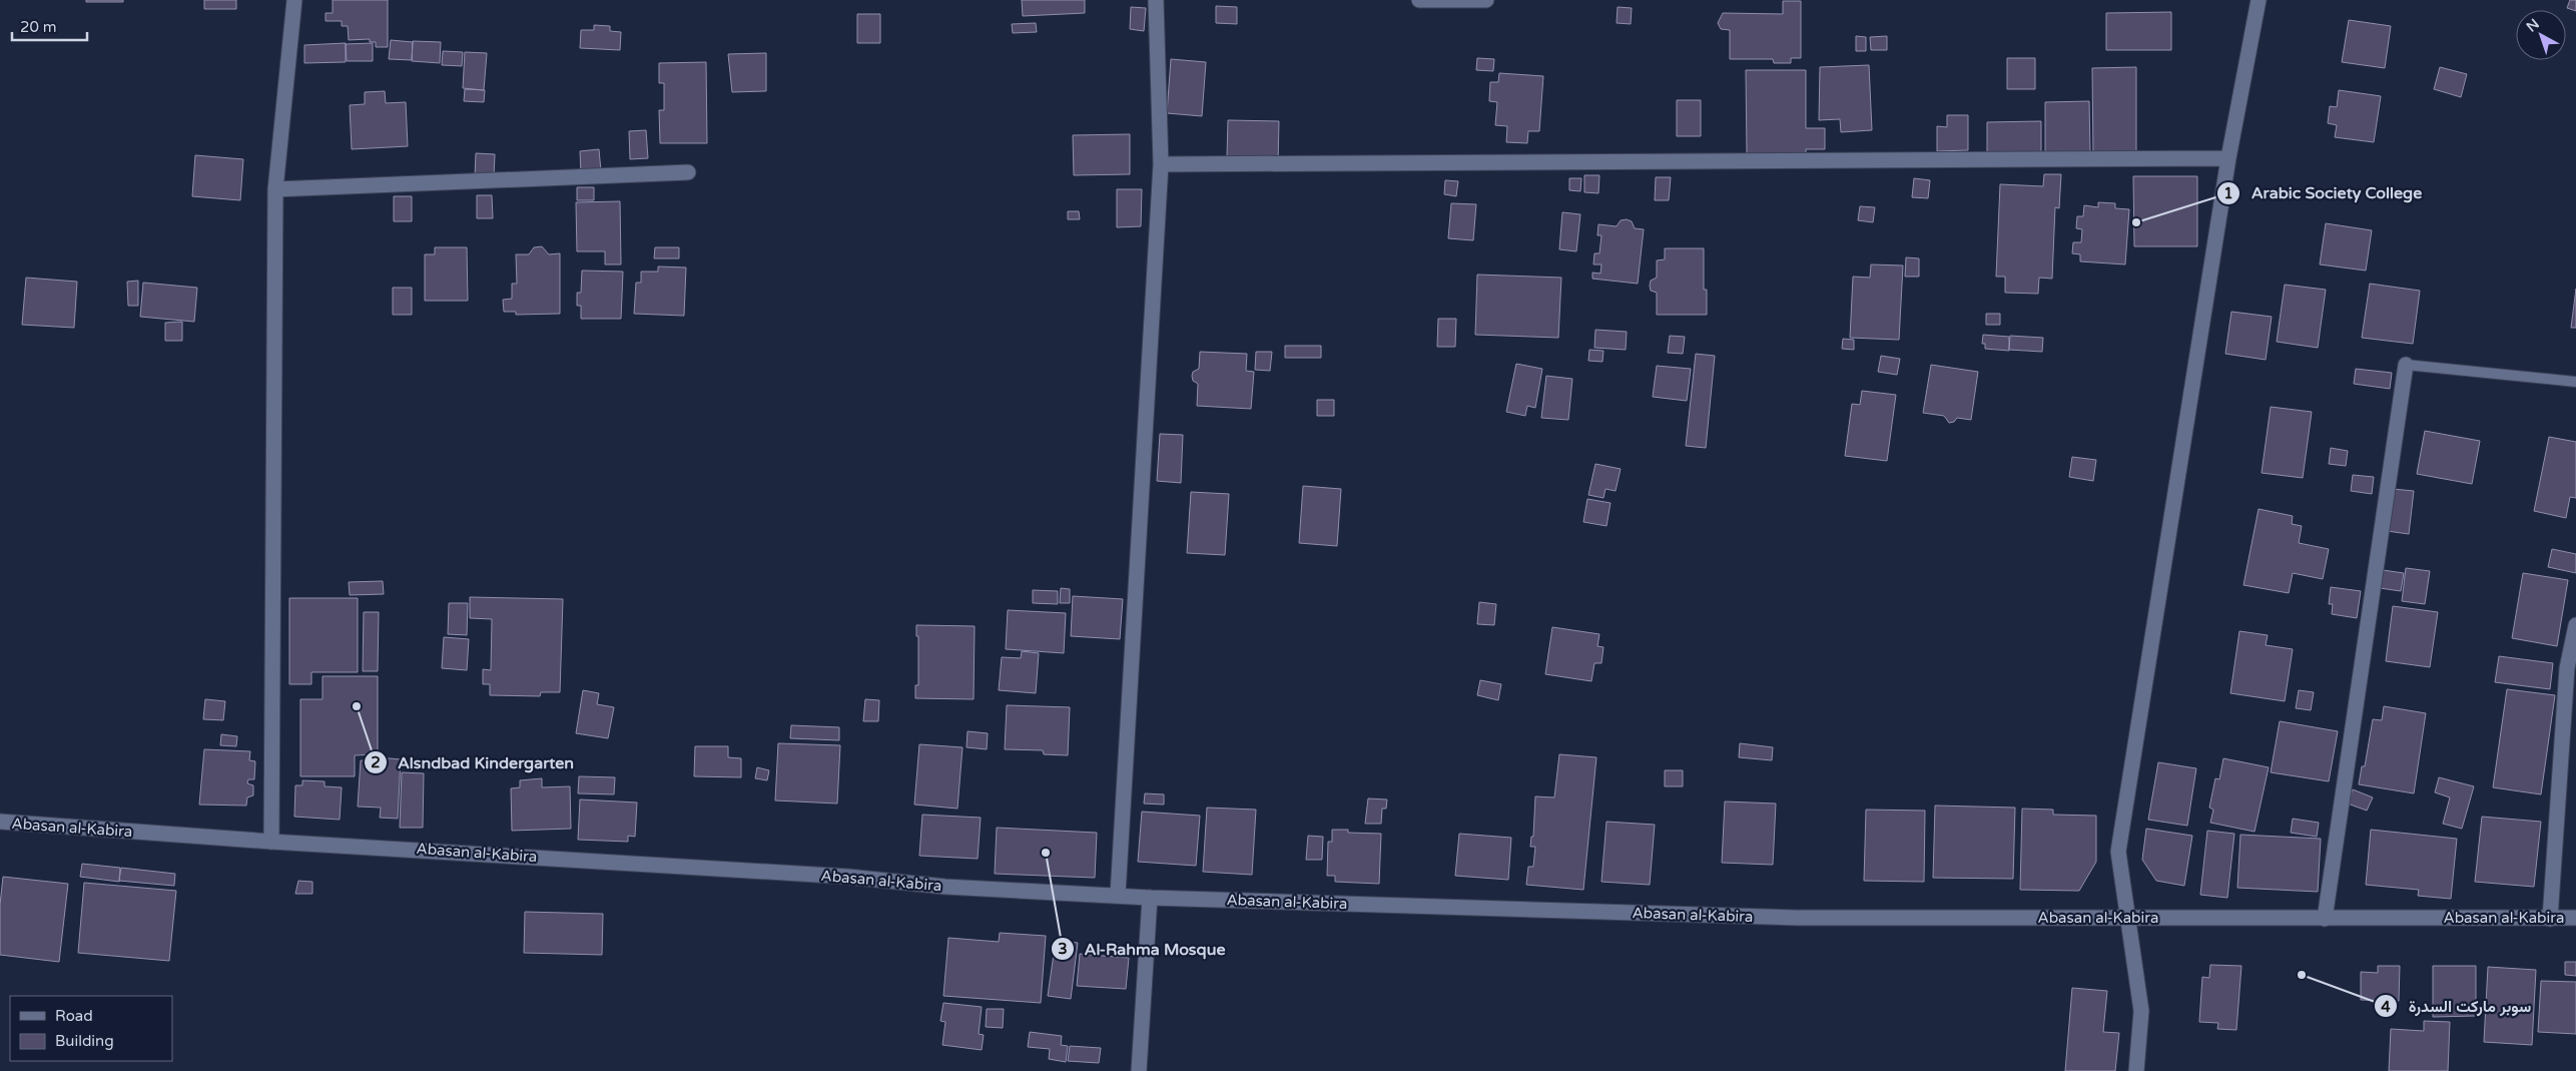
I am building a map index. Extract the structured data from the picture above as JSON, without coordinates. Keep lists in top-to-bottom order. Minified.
{"streets":{"street":["Abasan al-Kabira"]},"places":["Arabic Society College","Alsndbad Kindergarten","Al-Rahma Mosque","سوبر ماركت السدرة"],"legend":["Road","Building"],"scale_bar":"20 m","north":"top left"}
